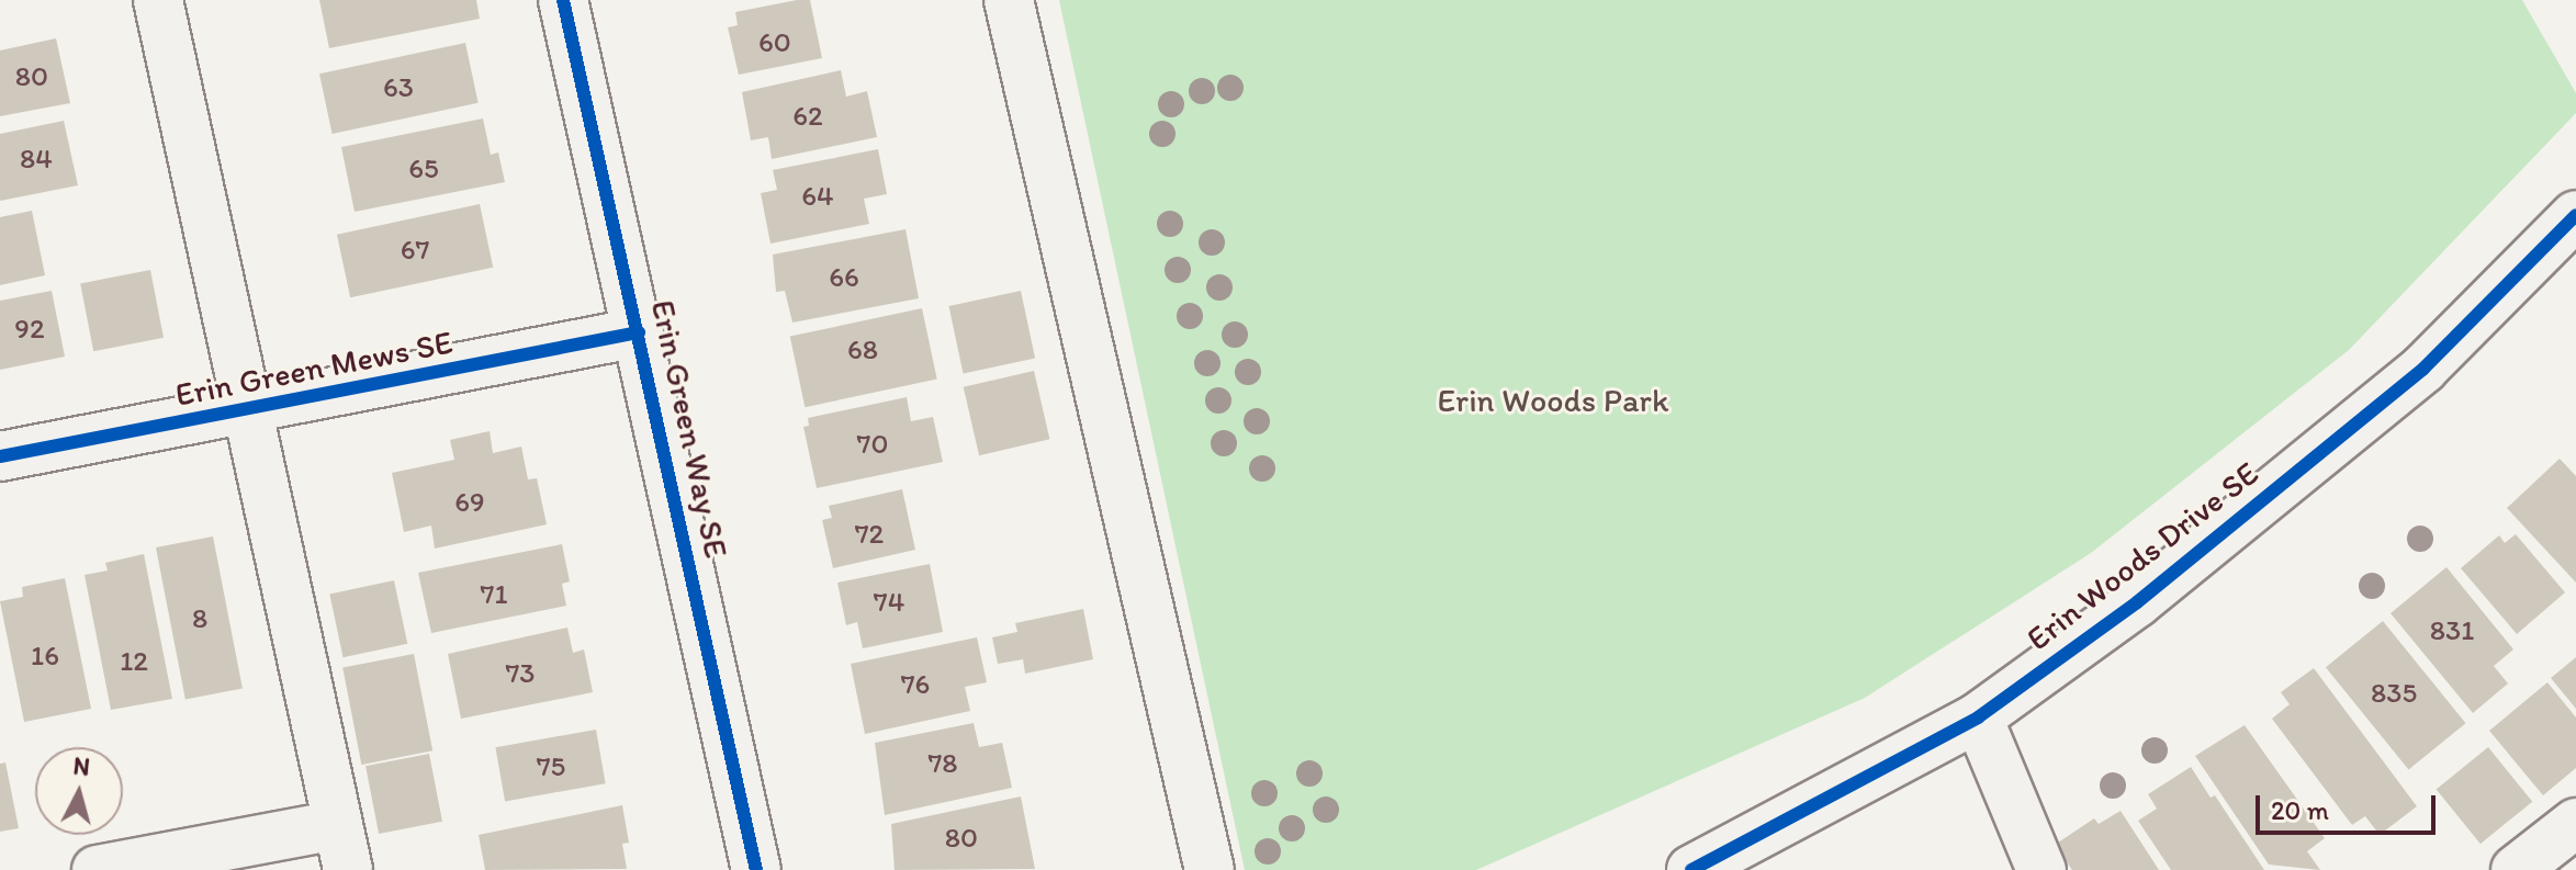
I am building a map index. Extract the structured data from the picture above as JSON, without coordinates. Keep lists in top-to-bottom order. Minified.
{"streets":{"street":["Erin Green Mews SE","Erin Green Way SE","Erin Woods Drive SE"]},"crossings":[["Erin Green Mews SE","Erin Green Way SE"]],"parks":["Erin Woods Park"],"house_numbers":["60","80","63","62","84","65","64","67","66","92","68","70","69","72","71","74","8","831","16","12","73","76","835","78","75","80"],"scale_bar":"20 m","north":"top"}
